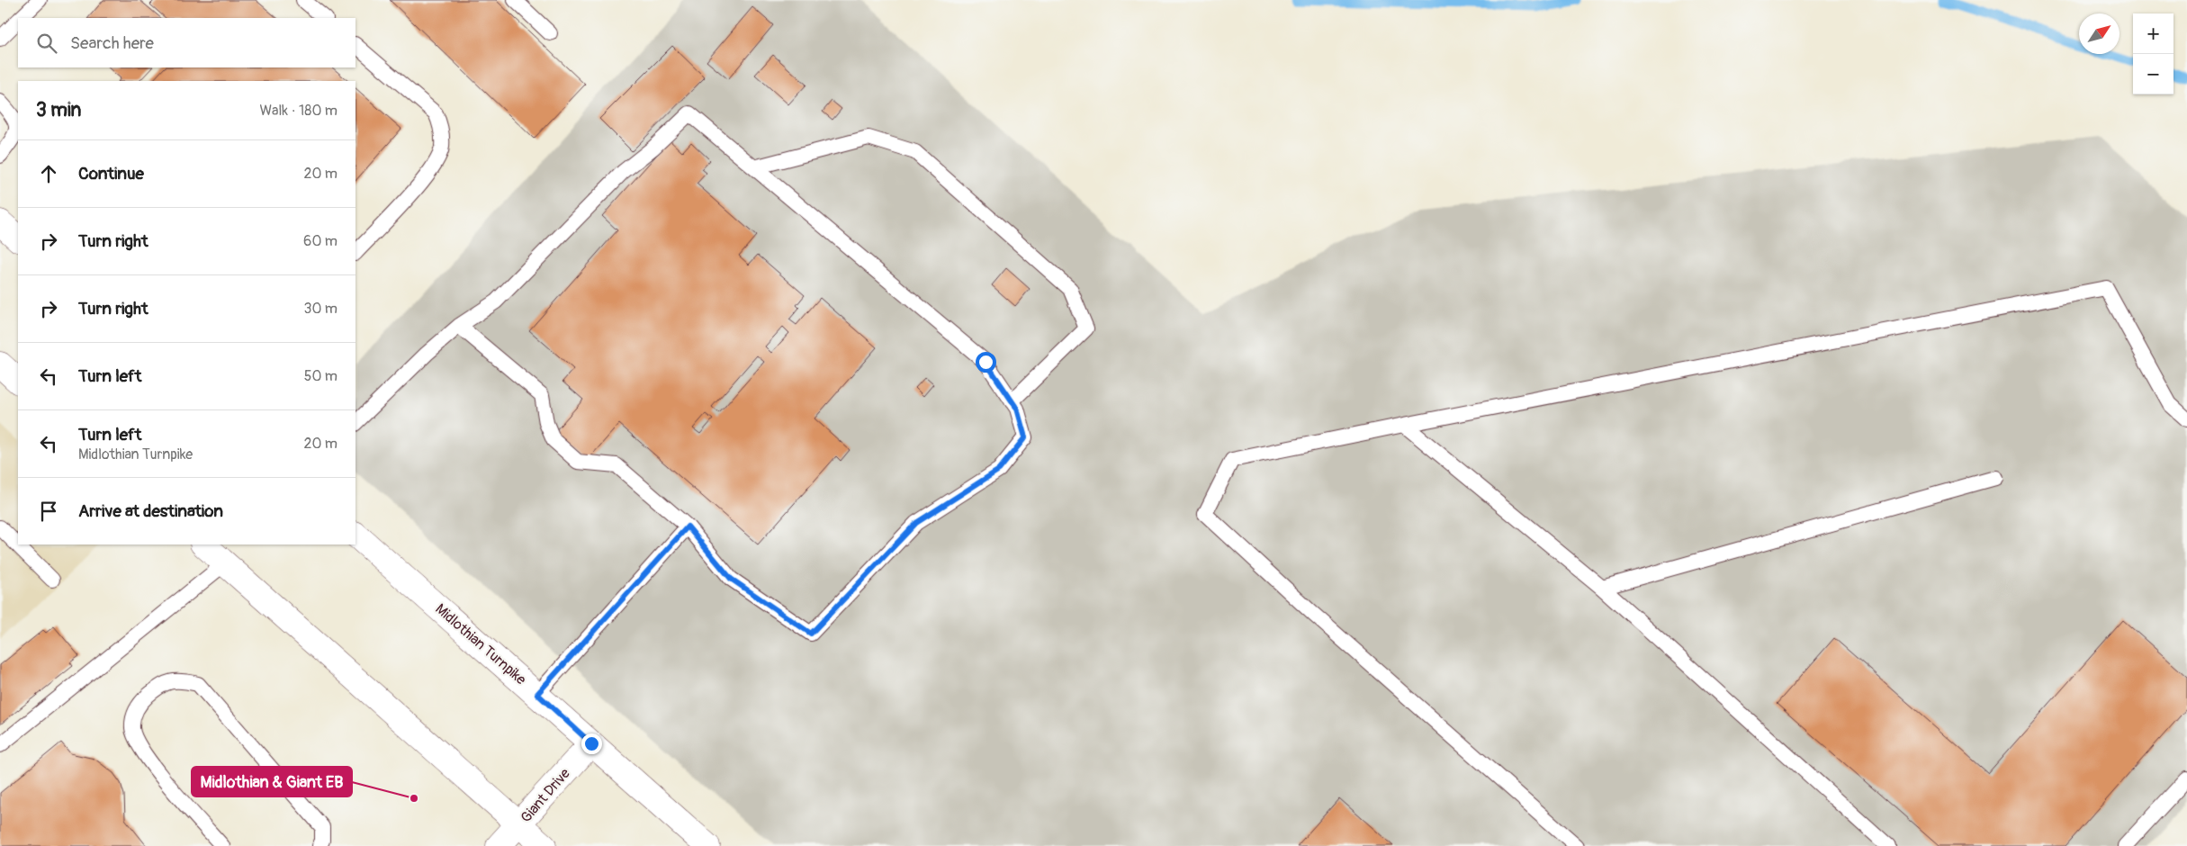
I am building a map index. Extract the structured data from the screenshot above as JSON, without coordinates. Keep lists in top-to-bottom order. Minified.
{"streets":{"main road":["Midlothian Turnpike","Giant Drive"]},"crossings":[["Midlothian Turnpike","Giant Drive"]],"places":["Midlothian & Giant EB"],"north":"top right","page":{"map_buttons":["+","−"],"search":"Search here","heading":["3 min","Walk · 180 m"],"list":[["Continue","20 m"],["Turn right","60 m"],["Turn right","30 m"],["Turn left","50 m"],["Turn left","Midlothian Turnpike","20 m"],"Arrive at destination"]}}
